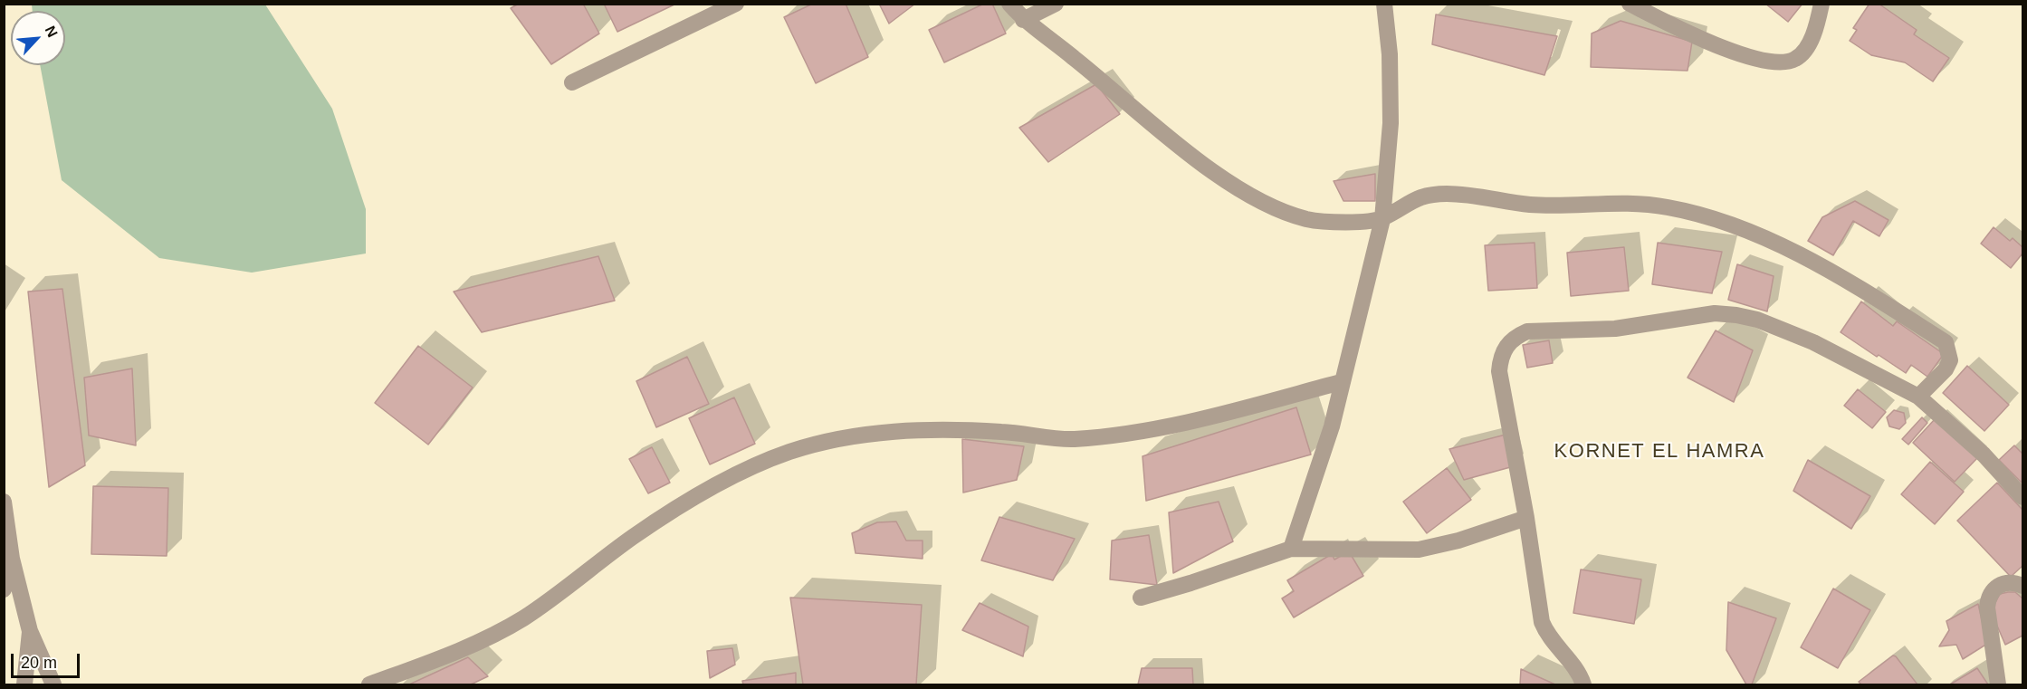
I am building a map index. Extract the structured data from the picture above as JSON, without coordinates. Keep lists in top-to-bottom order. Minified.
{"districts":["KORNET EL HAMRA"],"scale_bar":"20 m","north":"top right"}
